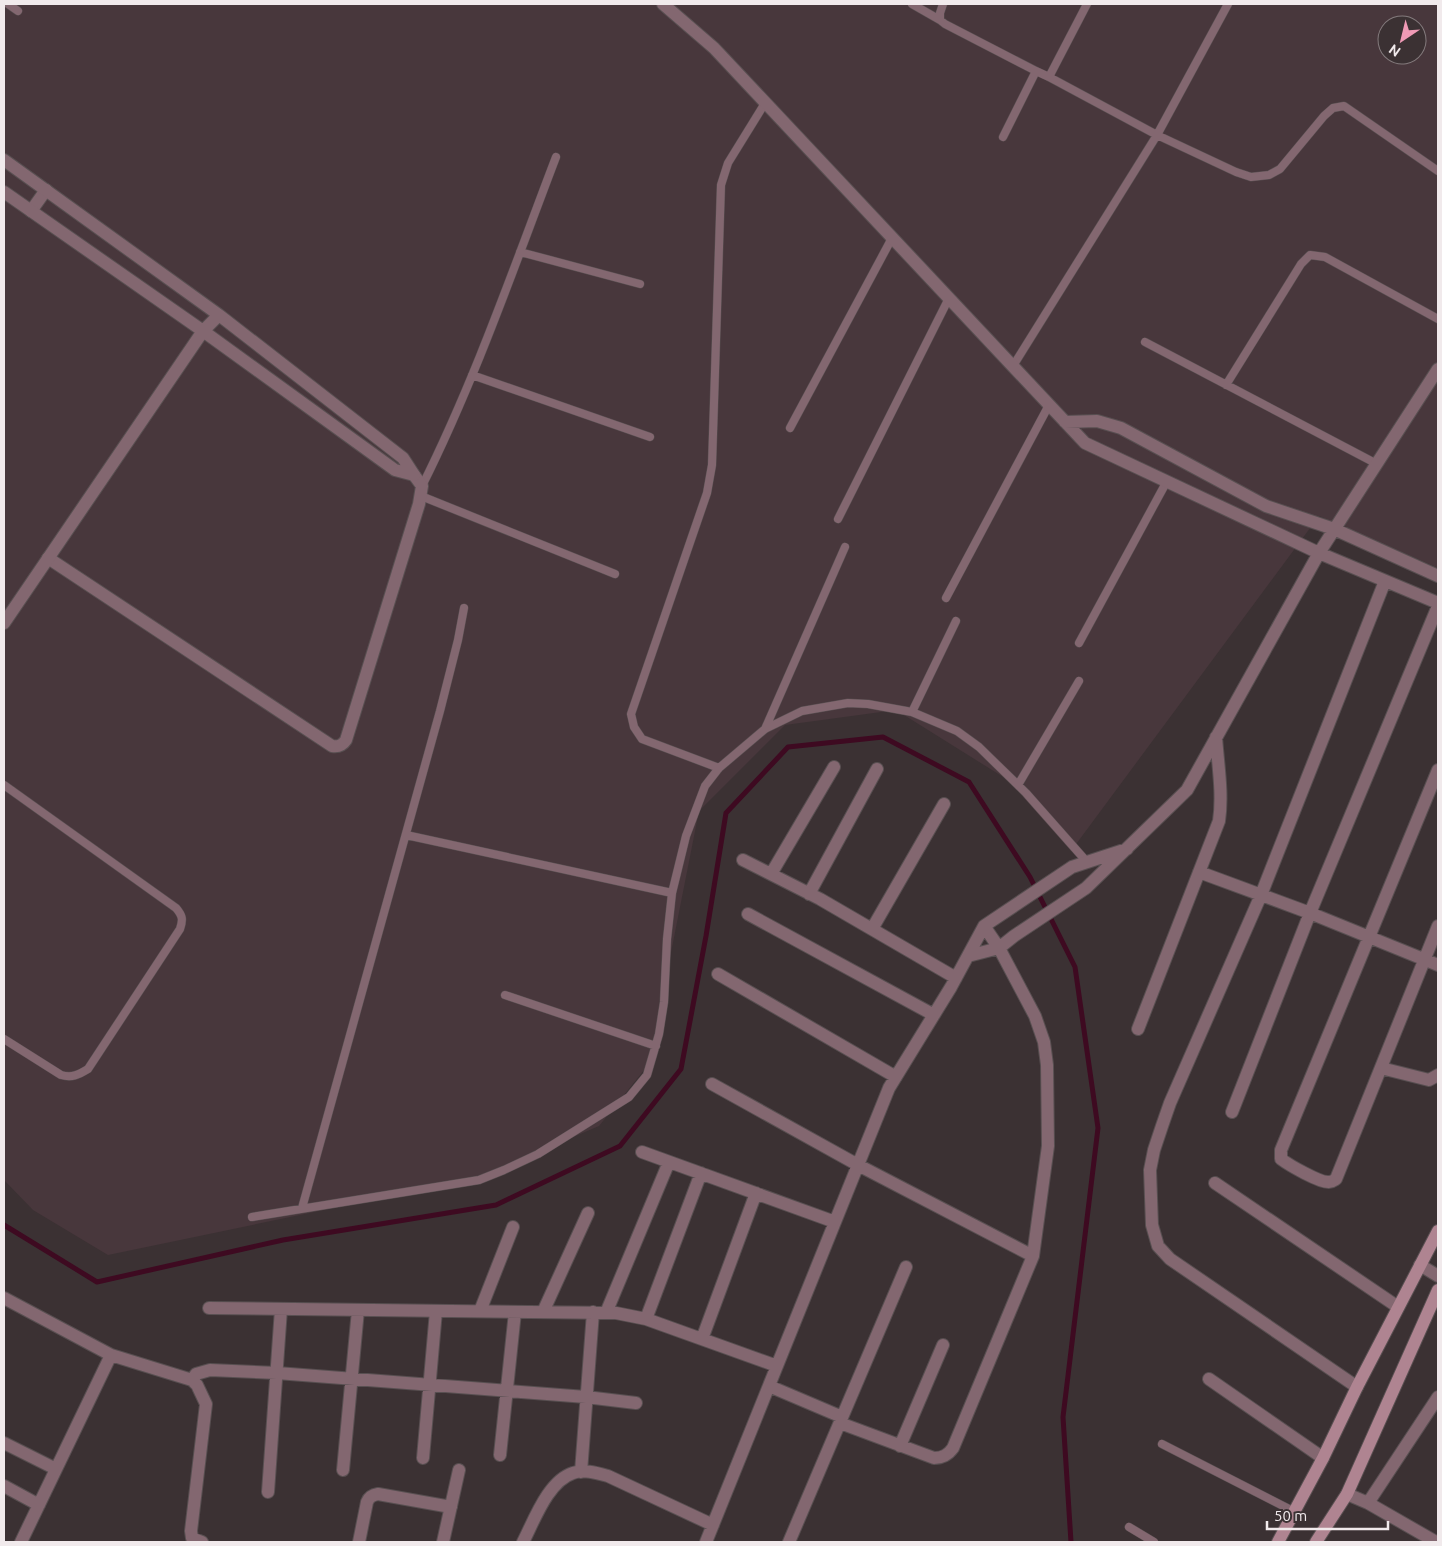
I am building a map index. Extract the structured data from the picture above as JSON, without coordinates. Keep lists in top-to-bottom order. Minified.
{"scale_bar":"50 m","north":"bottom left"}
